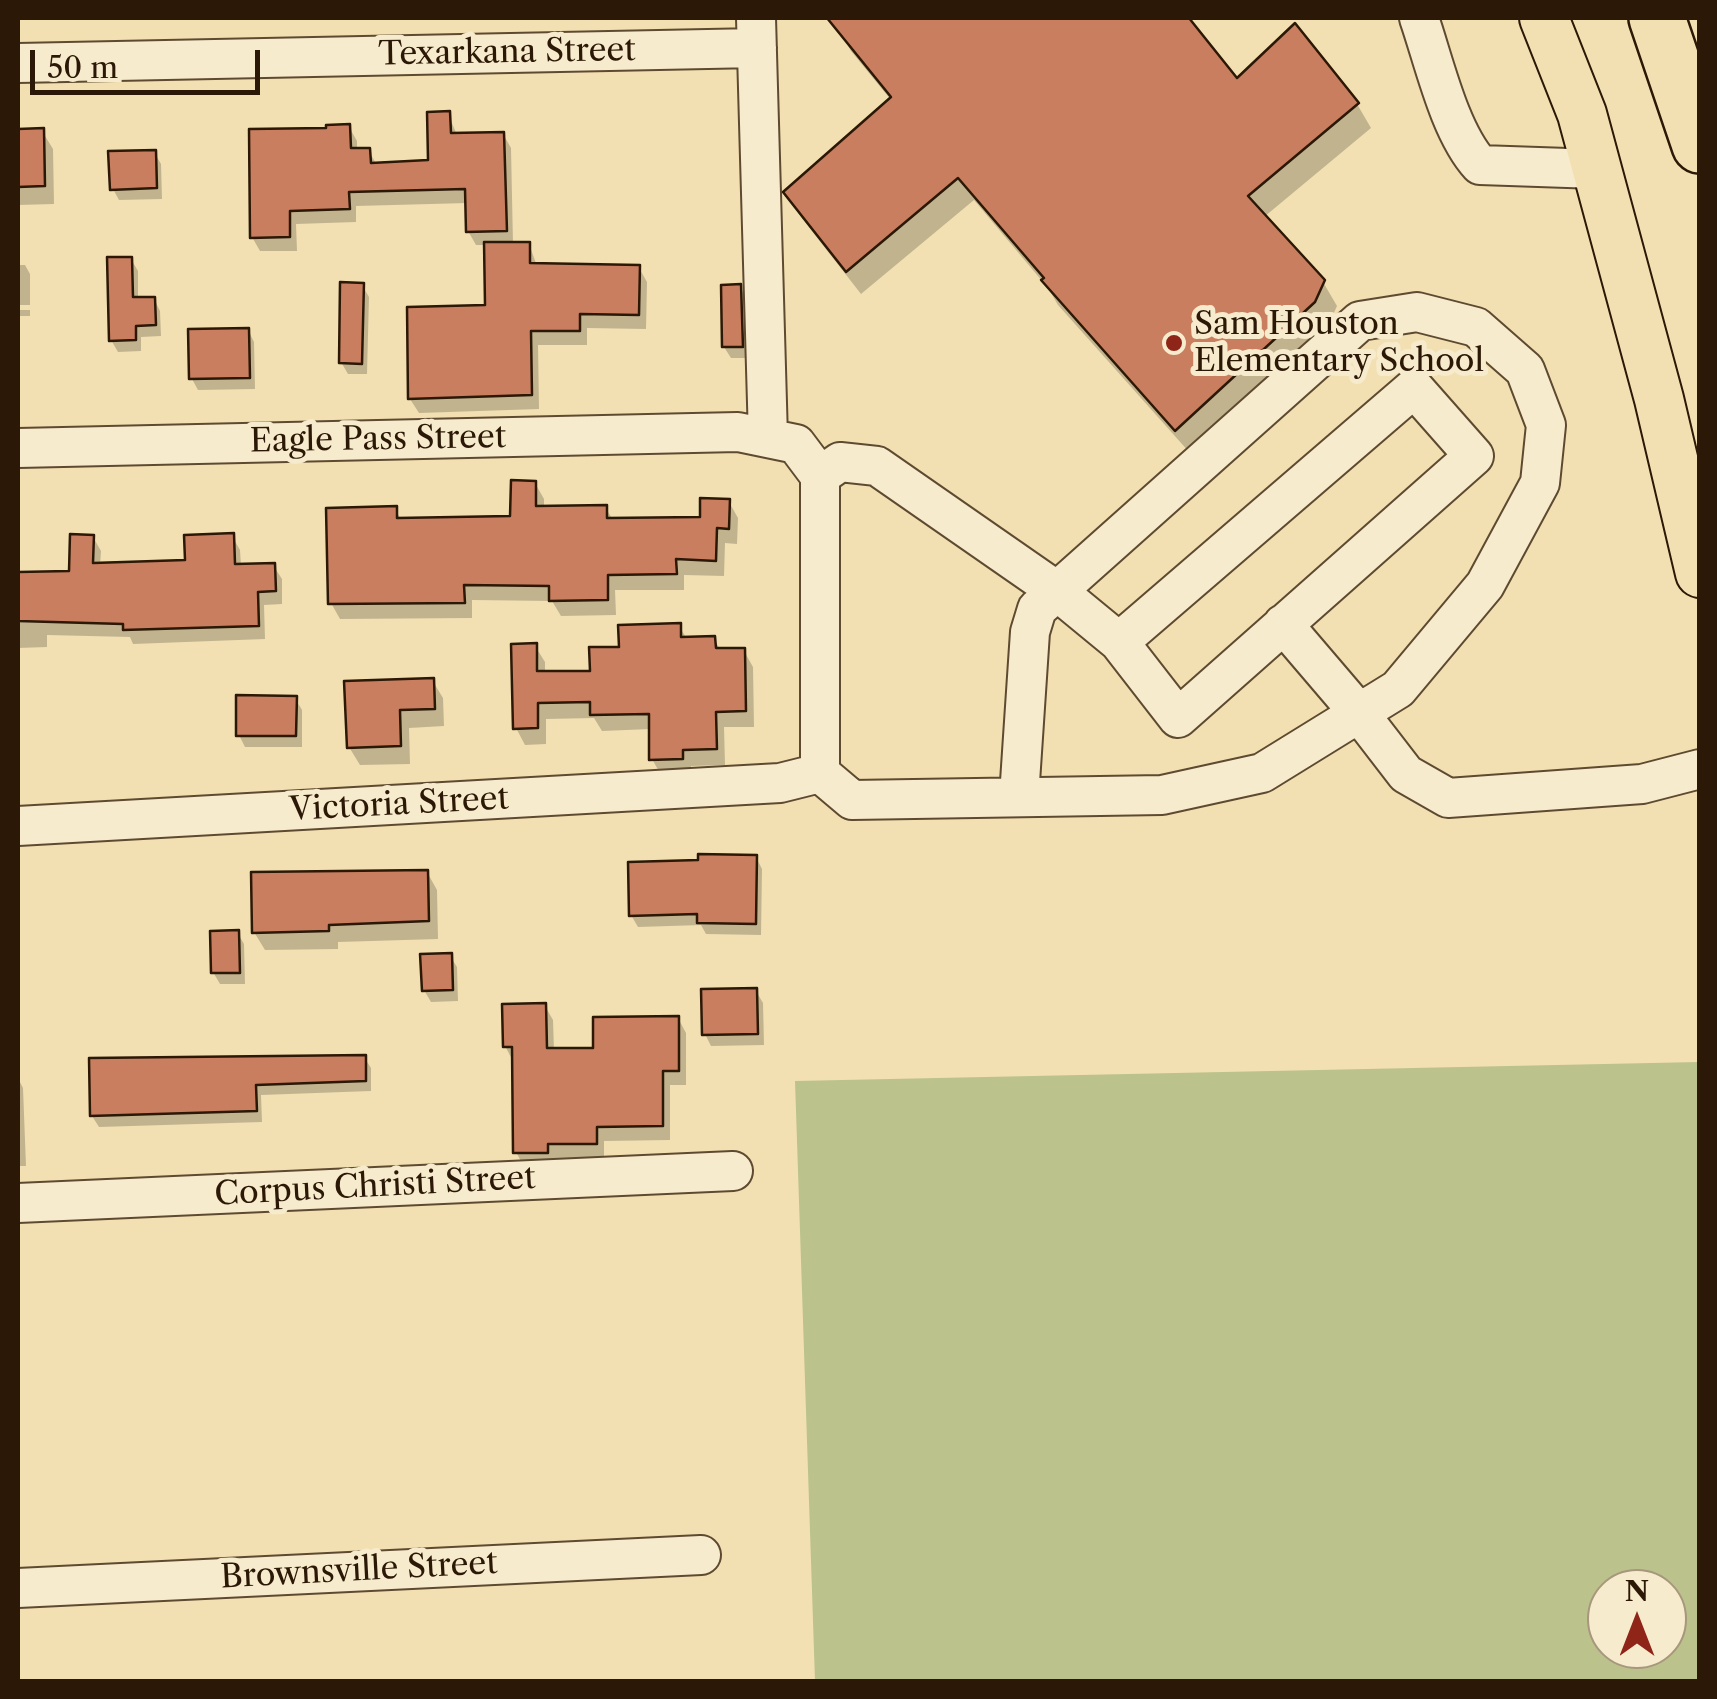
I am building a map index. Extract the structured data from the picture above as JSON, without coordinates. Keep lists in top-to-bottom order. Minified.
{"streets":{"street":["Texarkana Street","Eagle Pass Street","Victoria Street","Corpus Christi Street","Brownsville Street"]},"places":["Sam Houston Elementary School"],"scale_bar":"50 m","north":"top"}
